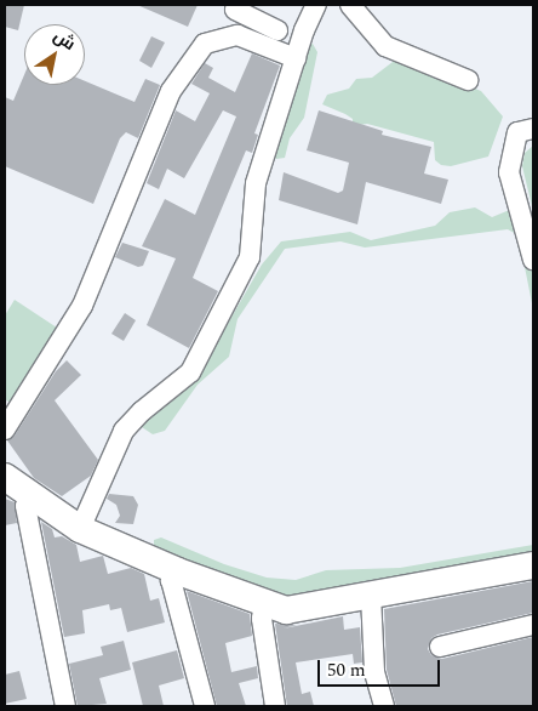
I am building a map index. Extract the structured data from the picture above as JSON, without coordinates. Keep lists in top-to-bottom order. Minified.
{"scale_bar":"50 m","north":"top right"}
